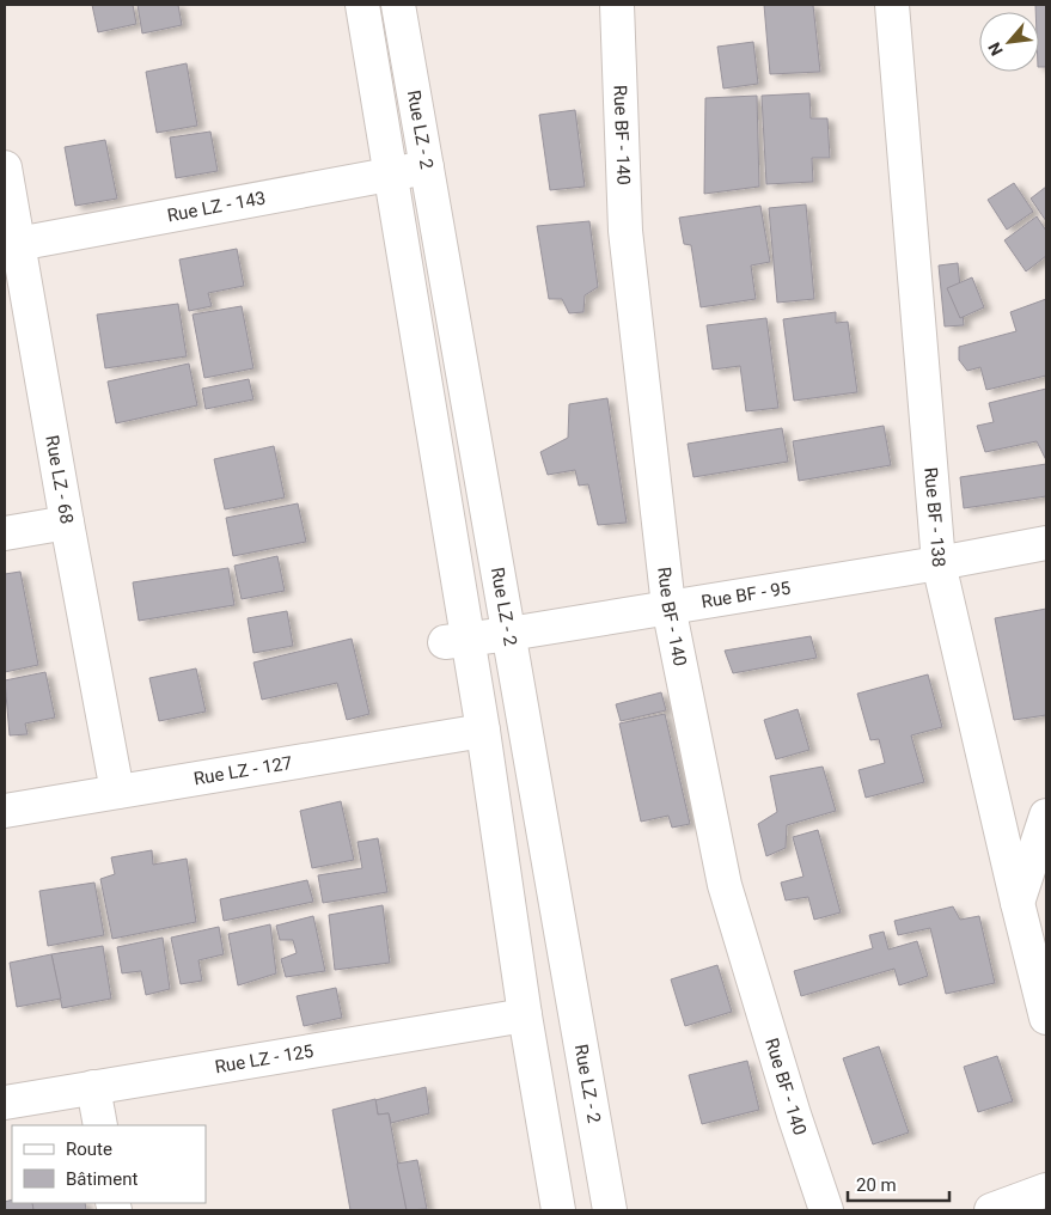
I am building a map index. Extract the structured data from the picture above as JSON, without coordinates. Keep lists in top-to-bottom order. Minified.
{"streets":{"street":["Rue LZ - 2","Rue BF - 140","Rue LZ - 143","Rue LZ - 68","Rue BF - 138","Rue BF - 95","Rue LZ - 127","Rue LZ - 125"]},"crossings":[["Rue LZ - 2","Rue LZ - 143"],["Rue LZ - 2","Rue BF - 95"],["Rue LZ - 2","Rue LZ - 127"],["Rue LZ - 2","Rue LZ - 125"],["Rue BF - 140","Rue BF - 95"],["Rue LZ - 143","Rue LZ - 68"],["Rue LZ - 68","Rue LZ - 127"],["Rue BF - 138","Rue BF - 95"]],"legend":["Route","Bâtiment"],"scale_bar":"20 m","north":"bottom left"}
